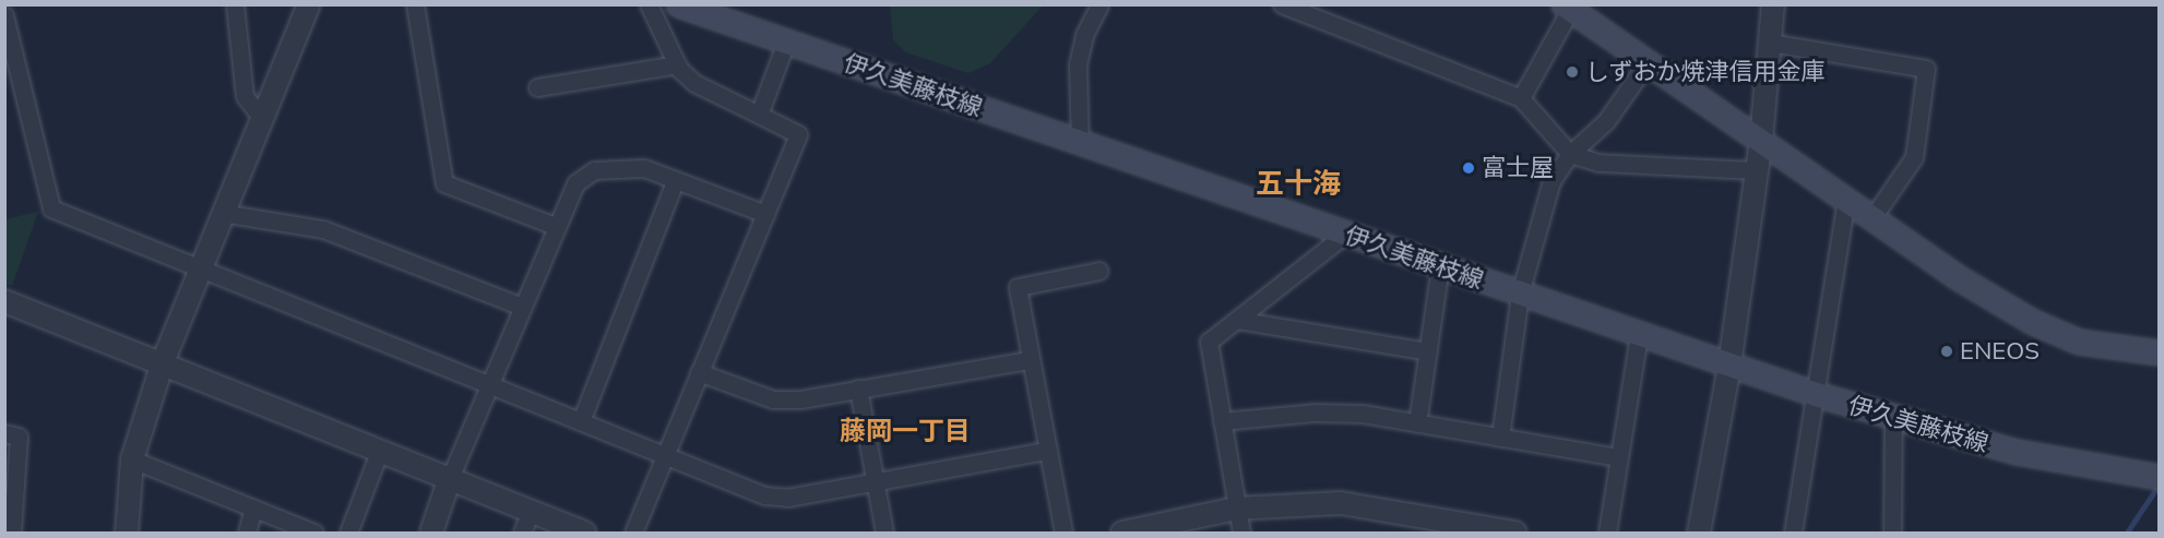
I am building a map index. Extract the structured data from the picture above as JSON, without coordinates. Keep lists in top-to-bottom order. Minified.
{"streets":{"main road":["伊久美藤枝線"]},"districts":["五十海","藤岡一丁目"],"places":["しずおか焼津信用金庫","富士屋","ENEOS"]}
